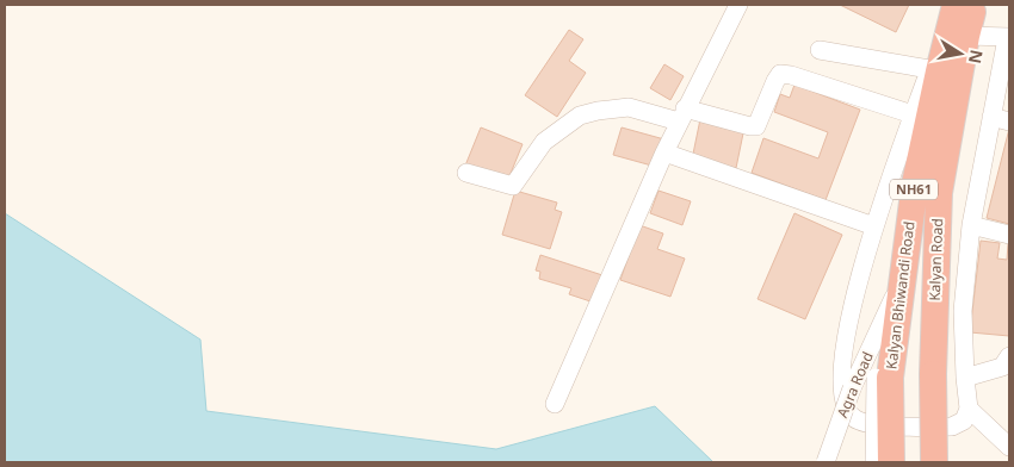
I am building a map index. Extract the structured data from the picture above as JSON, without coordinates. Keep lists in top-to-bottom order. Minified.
{"streets":{"highway":["NH61","Kalyan Road","Kalyan Bhiwandi Road"],"street":["Agra Road"]},"crossings":[["NH61","Kalyan Bhiwandi Road"],["Kalyan Road","Kalyan Bhiwandi Road"],["Kalyan Bhiwandi Road","Agra Road"]],"north":"right"}
